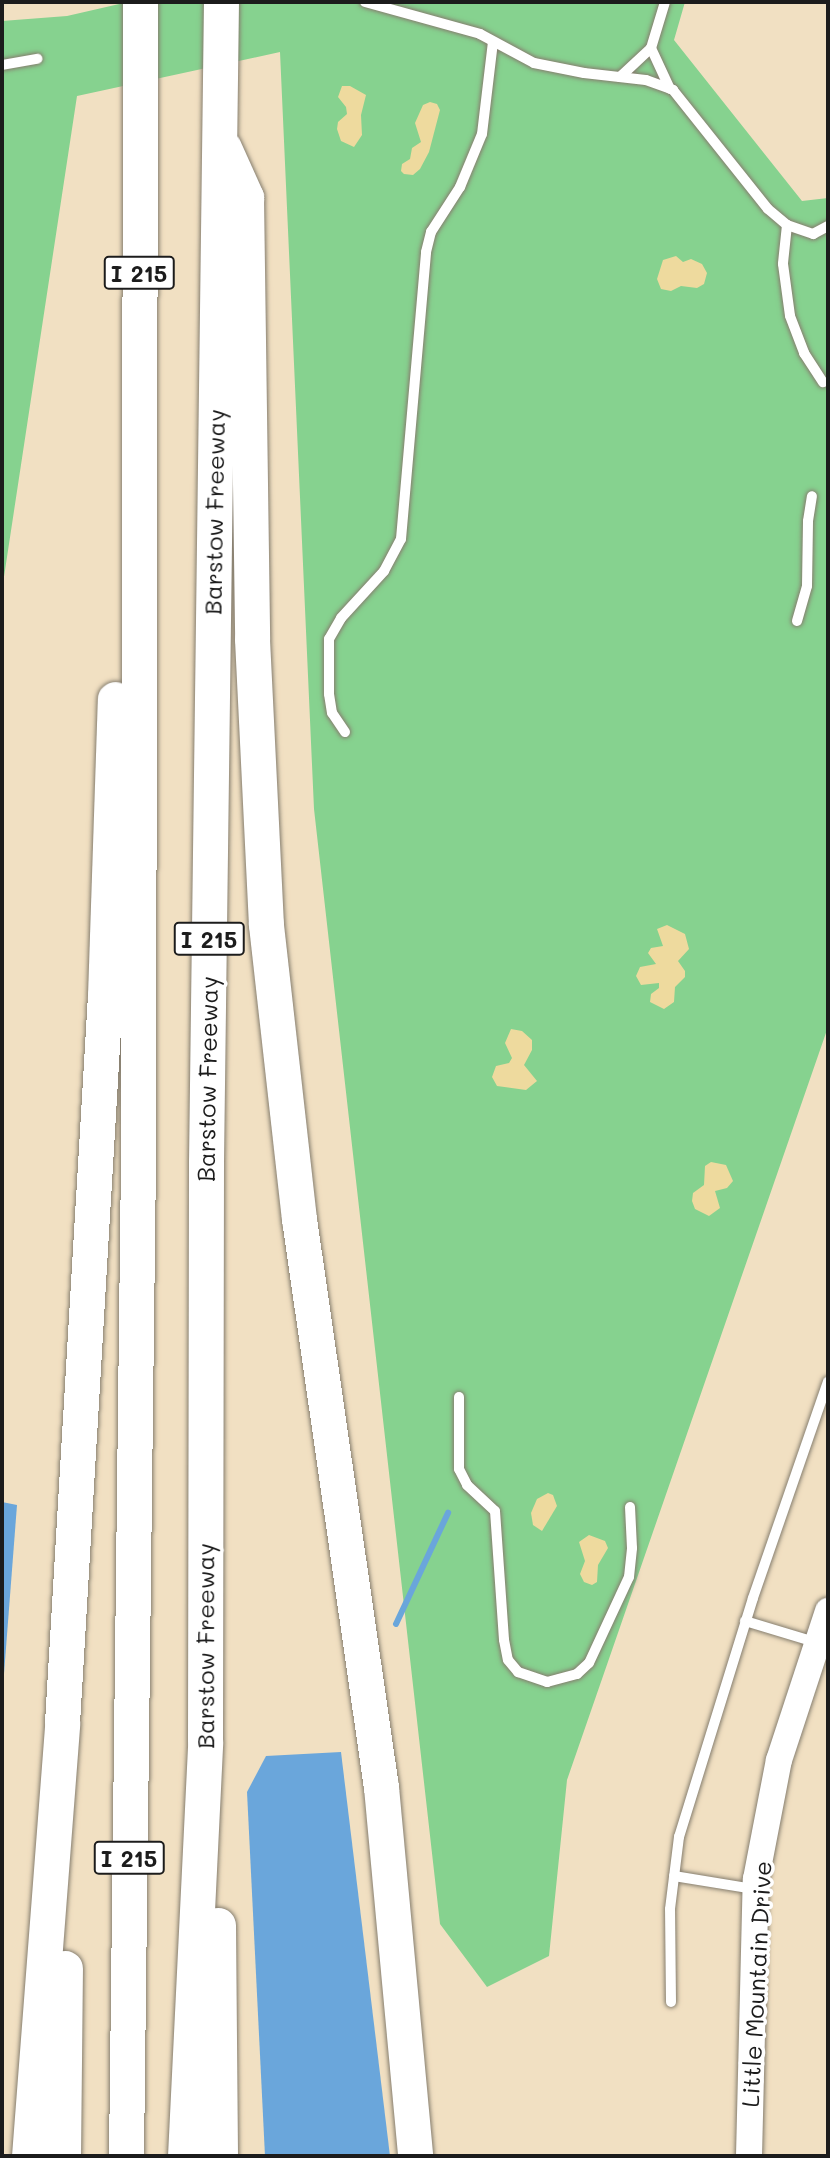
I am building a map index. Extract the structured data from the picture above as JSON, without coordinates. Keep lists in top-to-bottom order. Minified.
{"streets":{"highway":["I 215","Barstow Freeway"],"main road":["Little Mountain Drive"]}}
